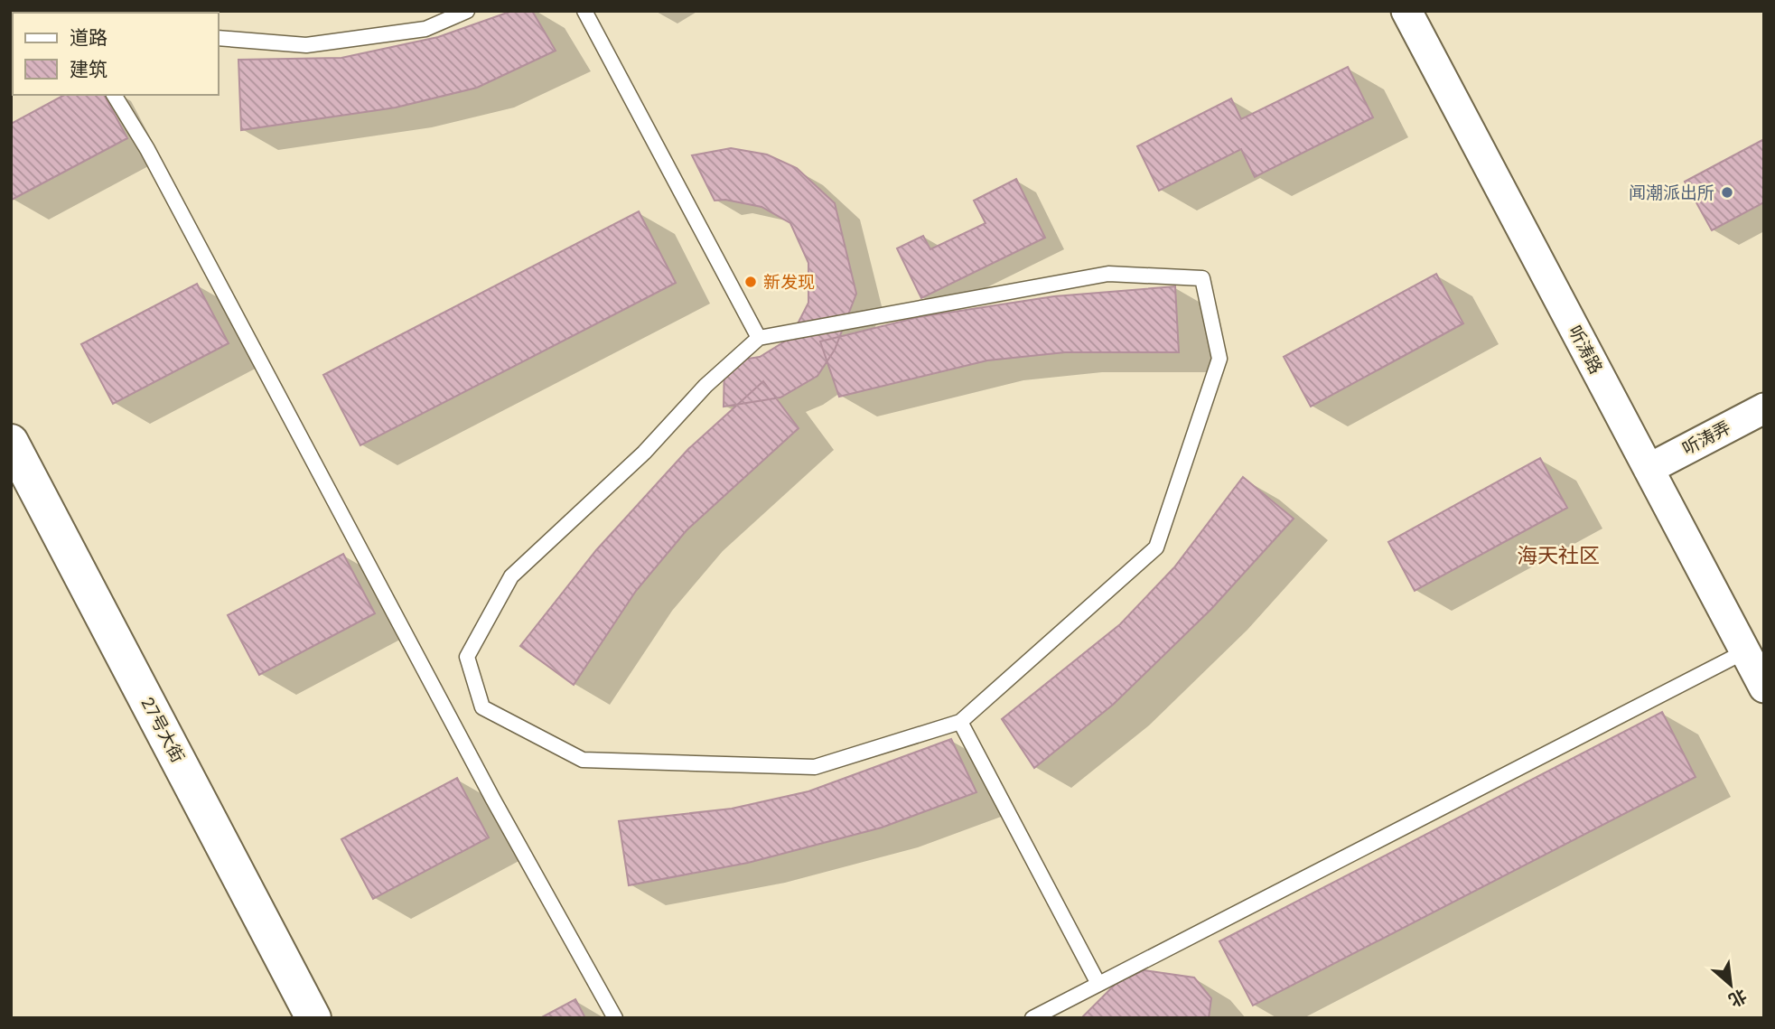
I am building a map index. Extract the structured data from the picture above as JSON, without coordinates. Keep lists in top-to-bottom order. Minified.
{"streets":{"street":["听涛路","听涛弄","27号大街"]},"crossings":[["听涛路","听涛弄"]],"districts":["海天社区"],"places":["闻潮派出所","新发现"],"legend":["道路","建筑"],"north":"bottom right"}
